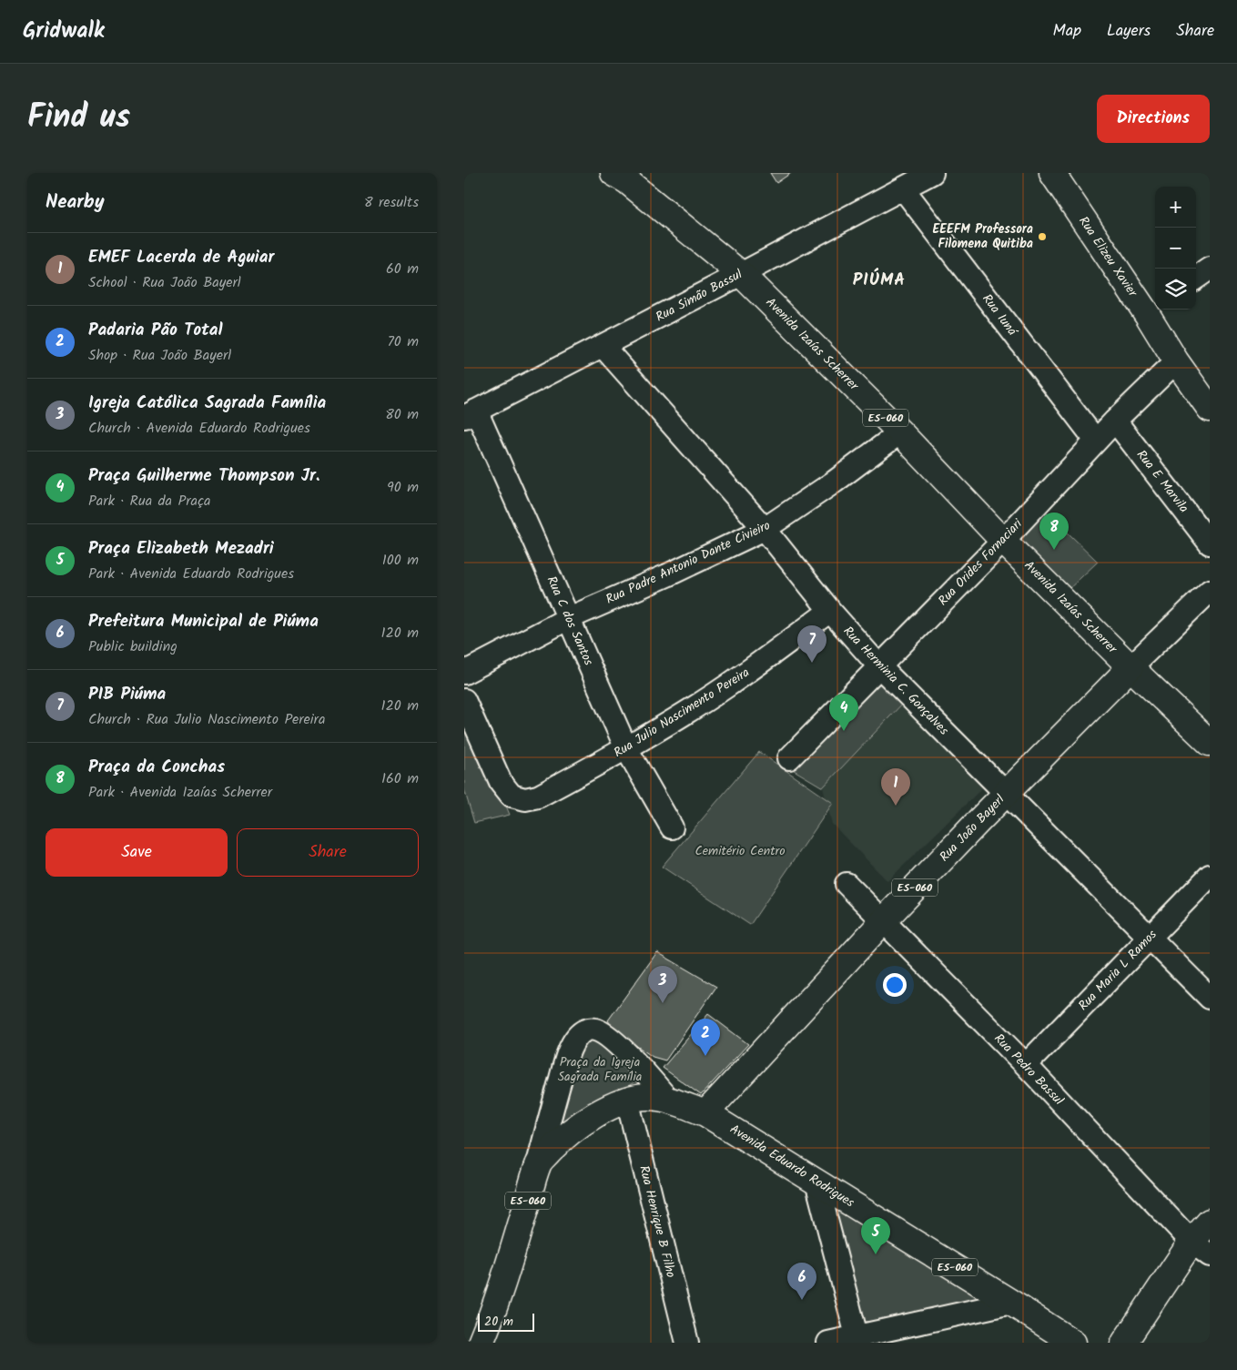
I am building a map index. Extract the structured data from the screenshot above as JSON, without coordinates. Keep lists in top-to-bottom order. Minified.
{"streets":{"main road":["Rua Elizeu Xavier","Avenida Izaías Scherrer","ES-060","Rua João Bayerl","Avenida Eduardo Rodrigues"],"street":["Rua Simão Bassul","Rua Iuná","Rua E Marvila","Rua Padre Antonio Dante Civieiro","Rua Orides Fornaciari","Rua C dos Santos","Rua Herminia C. Gonçalves","Rua Julio Nascimento Pereira","Rua Maria L Ramos","Rua Pedro Bassul","Rua Henrique B Filho"]},"crossings":[["Rua Elizeu Xavier","Rua Orides Fornaciari"],["Rua Simão Bassul","Rua Iuná"],["Rua Simão Bassul","Avenida Izaías Scherrer"],["Rua Simão Bassul","Rua C dos Santos"],["Rua Simão Bassul","Rua Herminia C. Gonçalves"],["Rua Iuná","Rua Orides Fornaciari"],["Avenida Izaías Scherrer","Rua Padre Antonio Dante Civieiro"],["Avenida Izaías Scherrer","Rua Orides Fornaciari"],["Avenida Izaías Scherrer","Rua João Bayerl"],["ES-060","Avenida Eduardo Rodrigues"],["ES-060","Rua Henrique B Filho"],["Rua E Marvila","Rua Orides Fornaciari"],["Rua Padre Antonio Dante Civieiro","Rua C dos Santos"],["Rua Padre Antonio Dante Civieiro","Rua Herminia C. Gonçalves"],["Rua Orides Fornaciari","Rua Herminia C. Gonçalves"],["Rua C dos Santos","Rua Julio Nascimento Pereira"],["Rua Herminia C. Gonçalves","Rua Julio Nascimento Pereira"],["Rua Herminia C. Gonçalves","Rua João Bayerl"],["Rua Herminia C. Gonçalves","Rua Maria L Ramos"],["Rua João Bayerl","Rua Pedro Bassul"],["Rua João Bayerl","Avenida Eduardo Rodrigues"],["Rua Maria L Ramos","Rua Pedro Bassul"],["Avenida Eduardo Rodrigues","Rua Henrique B Filho"]],"districts":["PIÚMA"],"parks":["Cemitério Centro","Praça da Igreja Sagrada Família"],"places":["EEEFM Professora Filomena Quitiba"],"scale_bar":"20 m","page":{"header":"Gridwalk","nav":["Map","Layers","Share"],"title":"Find us","buttons":["Directions",["Save","Share"]],"heading":["Nearby","8 results"],"map_buttons":["+","−"],"list":[{"mark":"1","name":"EMEF Lacerda de Aguiar","note":"School · Rua João Bayerl","value":"60 m"},{"mark":"2","name":"Padaria Pão Total","note":"Shop · Rua João Bayerl","value":"70 m"},{"mark":"3","name":"Igreja Católica Sagrada Família","note":"Church · Avenida Eduardo Rodrigues","value":"80 m"},{"mark":"4","name":"Praça Guilherme Thompson Jr.","note":"Park · Rua da Praça","value":"90 m"},{"mark":"5","name":"Praça Elizabeth Mezadri","note":"Park · Avenida Eduardo Rodrigues","value":"100 m"},{"mark":"6","name":"Prefeitura Municipal de Piúma","note":"Public building","value":"120 m"},{"mark":"7","name":"PIB Piúma","note":"Church · Rua Julio Nascimento Pereira","value":"120 m"},{"mark":"8","name":"Praça da Conchas","note":"Park · Avenida Izaías Scherrer","value":"160 m"}],"pins":["8","7","4","1","3","2","5","6"],"scale":"20 m"}}
